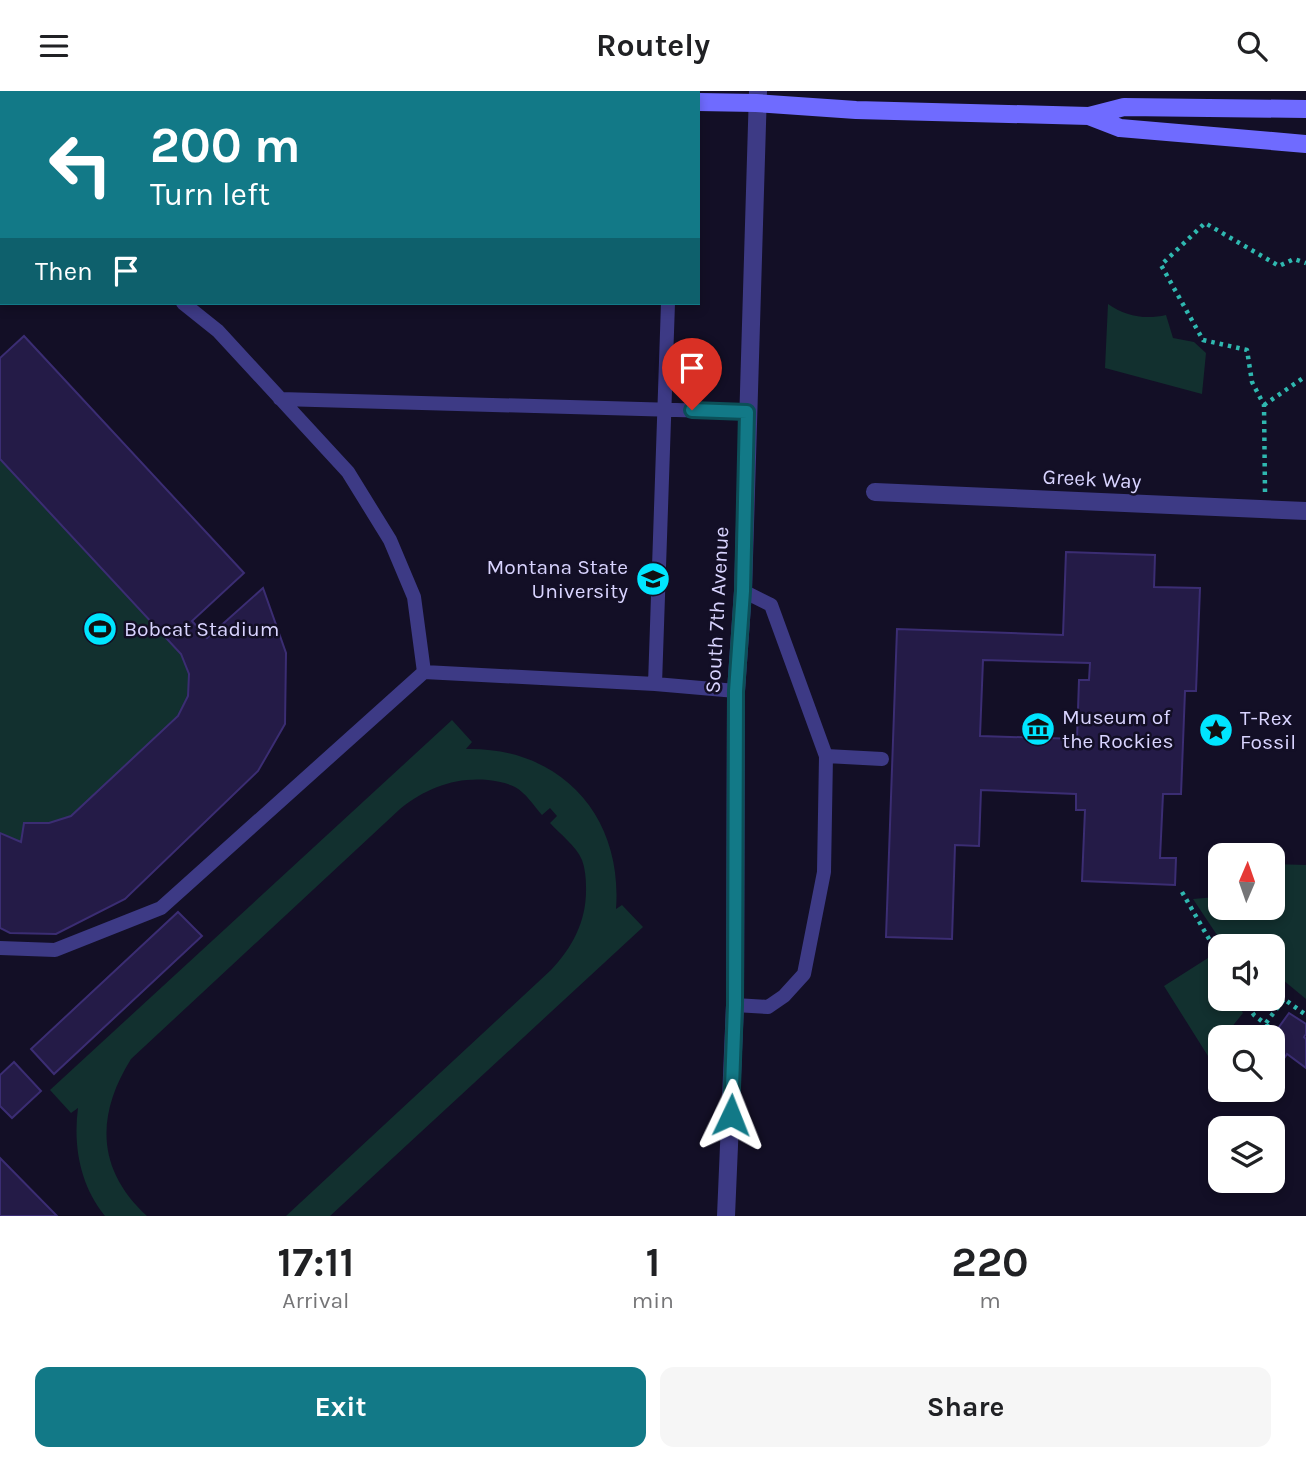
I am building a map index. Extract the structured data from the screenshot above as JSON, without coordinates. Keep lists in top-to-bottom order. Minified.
{"streets":{"street":["Greek Way","South 7th Avenue"]},"places":{"school or university":["Montana State University"],"sports":["Bobcat Stadium"],"museum":["Museum of the Rockies"],"place":["T-Rex Fossil"]},"north":"top","page":{"header":"Routely","turn":["200 m","Turn left"],"then":"Then","eta":["17:11","Arrival","1","min","220","m"],"buttons":["Exit","Share"]}}
